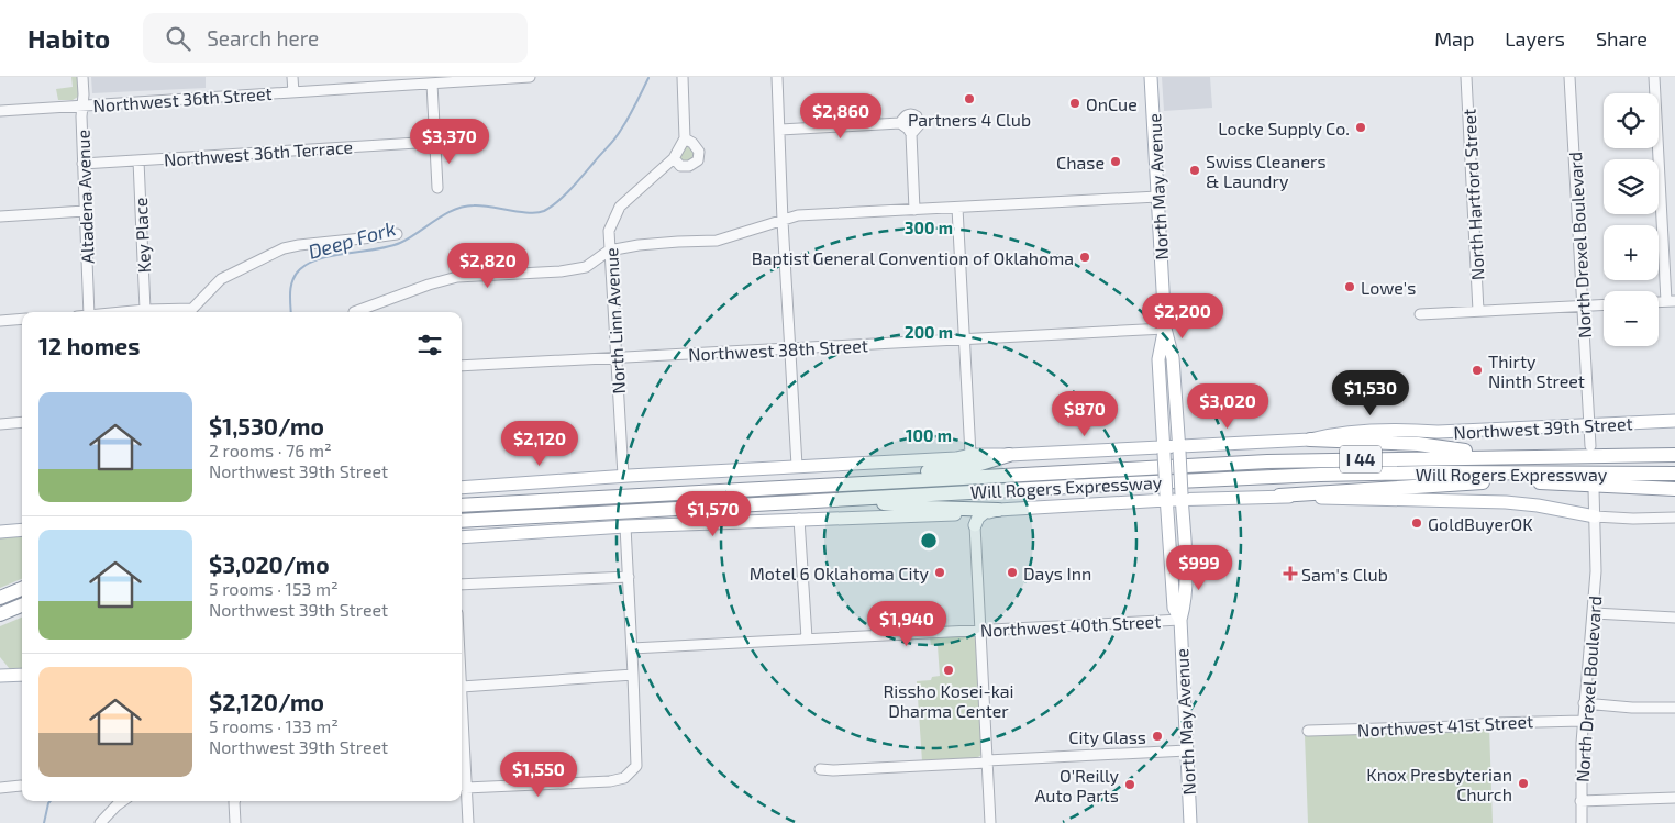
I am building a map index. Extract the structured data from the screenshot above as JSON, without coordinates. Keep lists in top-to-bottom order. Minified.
{"streets":{"highway":["I 44","Will Rogers Expressway"],"main road":["North May Avenue","Northwest 39th Street"],"street":["Northwest 36th Street","Northwest 36th Terrace","North Hartford Street","Altadena Avenue","Key Place","North Drexel Boulevard","North Linn Avenue","Northwest 38th Street","Northwest 40th Street","Northwest 41st Street"]},"crossings":[["Northwest 36th Street","Altadena Avenue"],["Northwest 36th Terrace","Altadena Avenue"],["Northwest 36th Terrace","Key Place"],["North May Avenue","Northwest 38th Street"],["North May Avenue","Northwest 39th Street"],["North May Avenue","Northwest 40th Street"],["North Drexel Boulevard","Northwest 39th Street"],["North Drexel Boulevard","Northwest 41st Street"],["North Linn Avenue","Northwest 38th Street"],["North Linn Avenue","Northwest 39th Street"]],"water":["Deep Fork"],"places":{"other":["Partners 4 Club","OnCue","Locke Supply Co.","Chase","Swiss Cleaners & Laundry","Baptist General Convention of Oklahoma","Lowe's","Thirty Ninth Street","GoldBuyerOK","Motel 6 Oklahoma City","Days Inn","Rissho Kosei-kai Dharma Center","City Glass","Knox Presbyterian Church","O'Reilly Auto Parts"],"health":["Sam's Club"]},"page":{"header":"Habito","search":"Search here","nav":["Map","Layers","Share"],"map_buttons":["+","−"],"price":["$2,860","$3,370","$2,820","$2,200","$1,530","$3,020","$870","$2,120","$1,570","$999","$1,940","$1,550"],"heading":"12 homes","list":[{"name":"$1,530/mo","note":"2 rooms · 76 m² · Northwest 39th Street"},{"name":"$3,020/mo","note":"5 rooms · 153 m² · Northwest 39th Street"},{"name":"$2,120/mo","note":"5 rooms · 133 m² · Northwest 39th Street"}]},"rings":["300 m","200 m","100 m"]}
